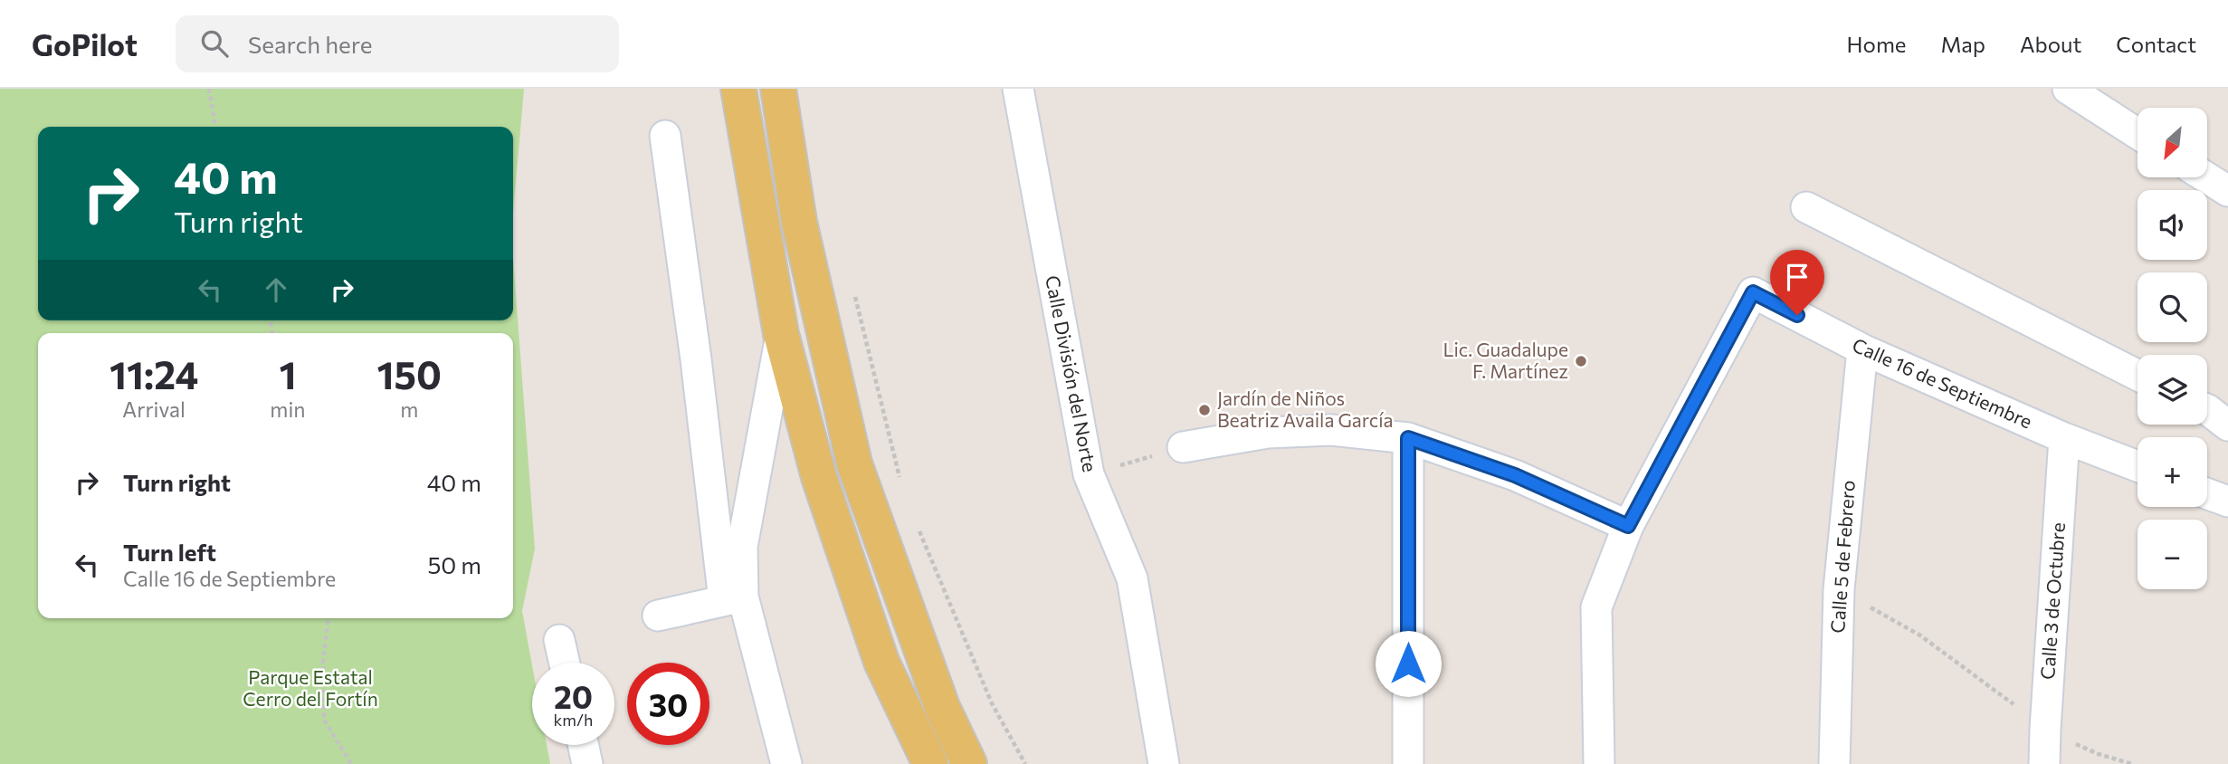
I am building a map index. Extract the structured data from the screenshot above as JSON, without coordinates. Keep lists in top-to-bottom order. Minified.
{"streets":{"street":["Calle División del Norte","Calle 16 de Septiembre","Calle 5 de Febrero","Calle 3 de Octubre"]},"crossings":[["Calle 16 de Septiembre","Calle 5 de Febrero"],["Calle 16 de Septiembre","Calle 3 de Octubre"]],"parks":["Parque Estatal Cerro del Fortín"],"places":["Lic. Guadalupe F. Martínez","Jardín de Niños Beatriz Availa García"],"north":"bottom left","page":{"header":"GoPilot","search":"Search here","nav":["Home","Map","About","Contact"],"map_buttons":["+","−"],"turn":["40 m","Turn right"],"eta":["11:24","Arrival","1","min","150","m"],"list":[{"name":"Turn right","value":"40 m"},{"name":"Turn left","note":"Calle 16 de Septiembre","value":"50 m"}],"speed":"20 km/h","limit":"30"}}
